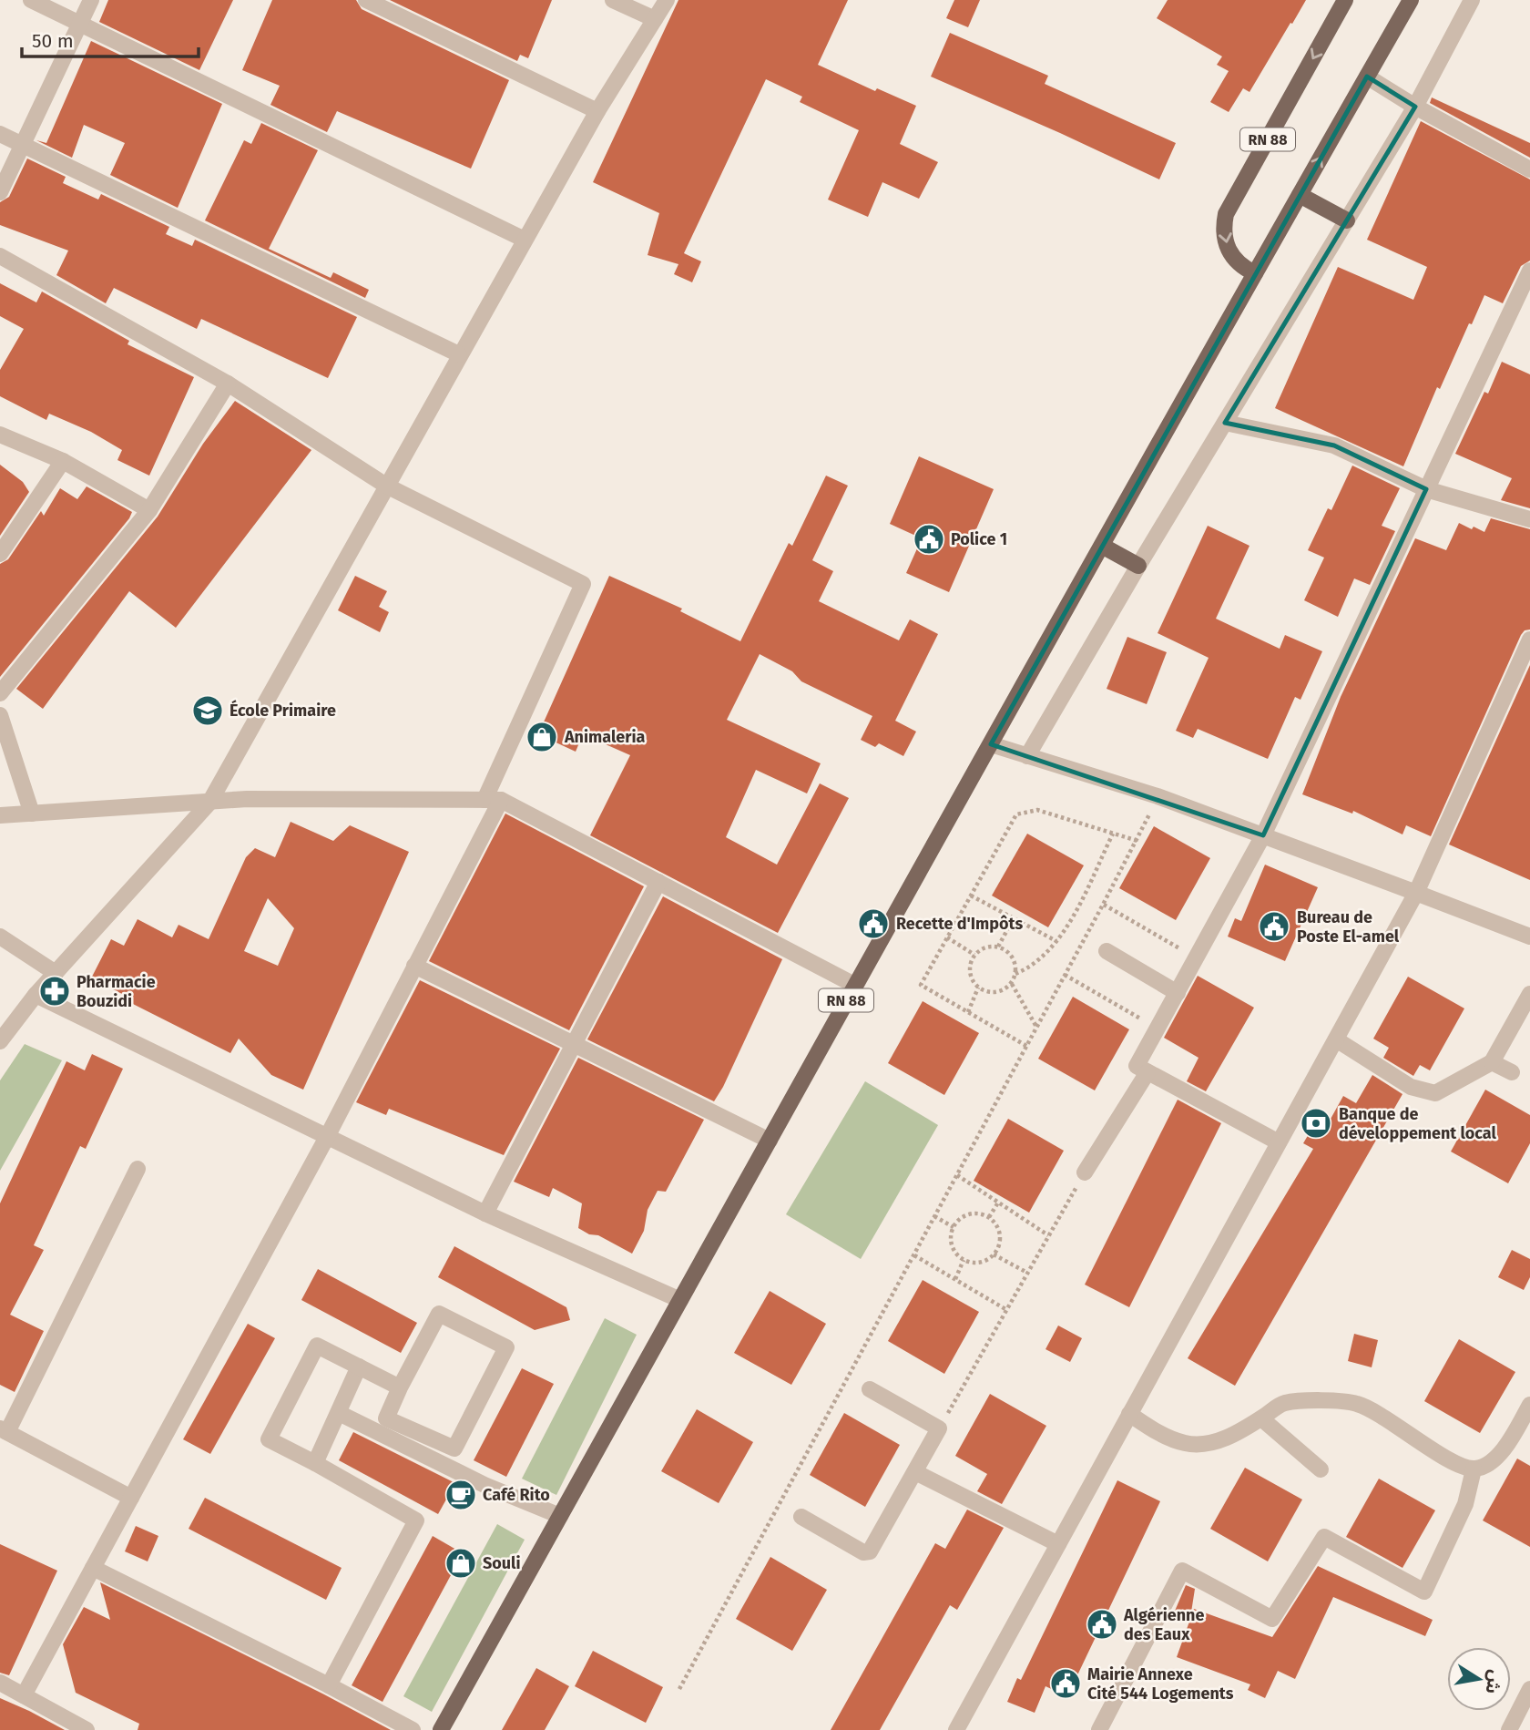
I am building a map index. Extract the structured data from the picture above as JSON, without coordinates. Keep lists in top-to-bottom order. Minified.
{"streets":{"main road":["RN 88"]},"places":{"public building":["Police 1","Recette d'Impôts","Bureau de Poste El-amel","Algérienne des Eaux","Mairie Annexe Cité 544 Logements"],"school or university":["École Primaire"],"shop":["Animaleria","Souli"],"pharmacy":["Pharmacie Bouzidi"],"bank":["Banque de développement local"],"cafe":["Café Rito"]},"scale_bar":"50 m","north":"right"}
